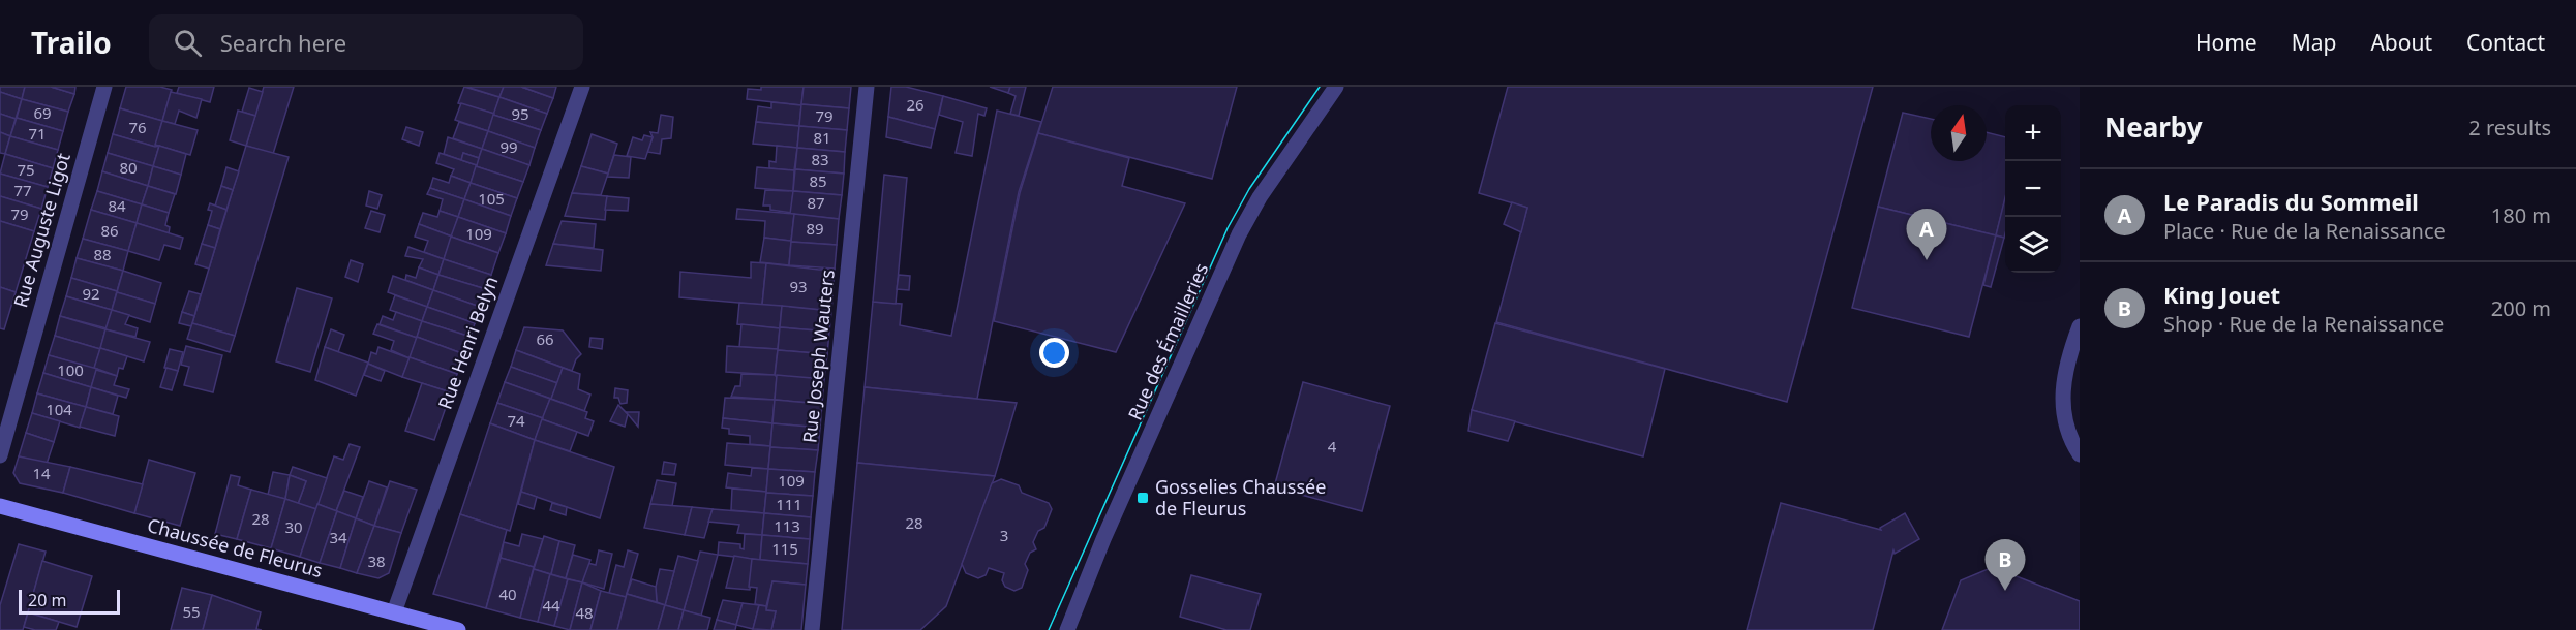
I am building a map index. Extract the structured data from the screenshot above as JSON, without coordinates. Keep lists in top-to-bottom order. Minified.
{"streets":{"main road":["Chaussée de Fleurus"],"street":["Rue Auguste Ligot","Rue des Émailleries","Rue Henri Belyn","Rue Joseph Wauters"]},"crossings":[["Rue Henri Belyn","Chaussée de Fleurus"]],"places":{"transit":["Gosselies Chaussée de Fleurus"]},"house_numbers":["26","69","95","79","76","71","81","99","83","80","75","85","77","105","87","84","79","89","86","109","88","93","92","66","100","104","74","4","14","109","111","28","28","113","30","3","34","115","38","40","44","55","48"],"scale_bar":"20 m","north":"top","page":{"header":"Trailo","search":"Search here","nav":["Home","Map","About","Contact"],"heading":["Nearby","2 results"],"map_buttons":["+","−"],"list":[{"mark":"A","name":"Le Paradis du Sommeil","note":"Place · Rue de la Renaissance","value":"180 m"},{"mark":"B","name":"King Jouet","note":"Shop · Rue de la Renaissance","value":"200 m"}],"pins":["A","B"],"scale":"20 m"}}
